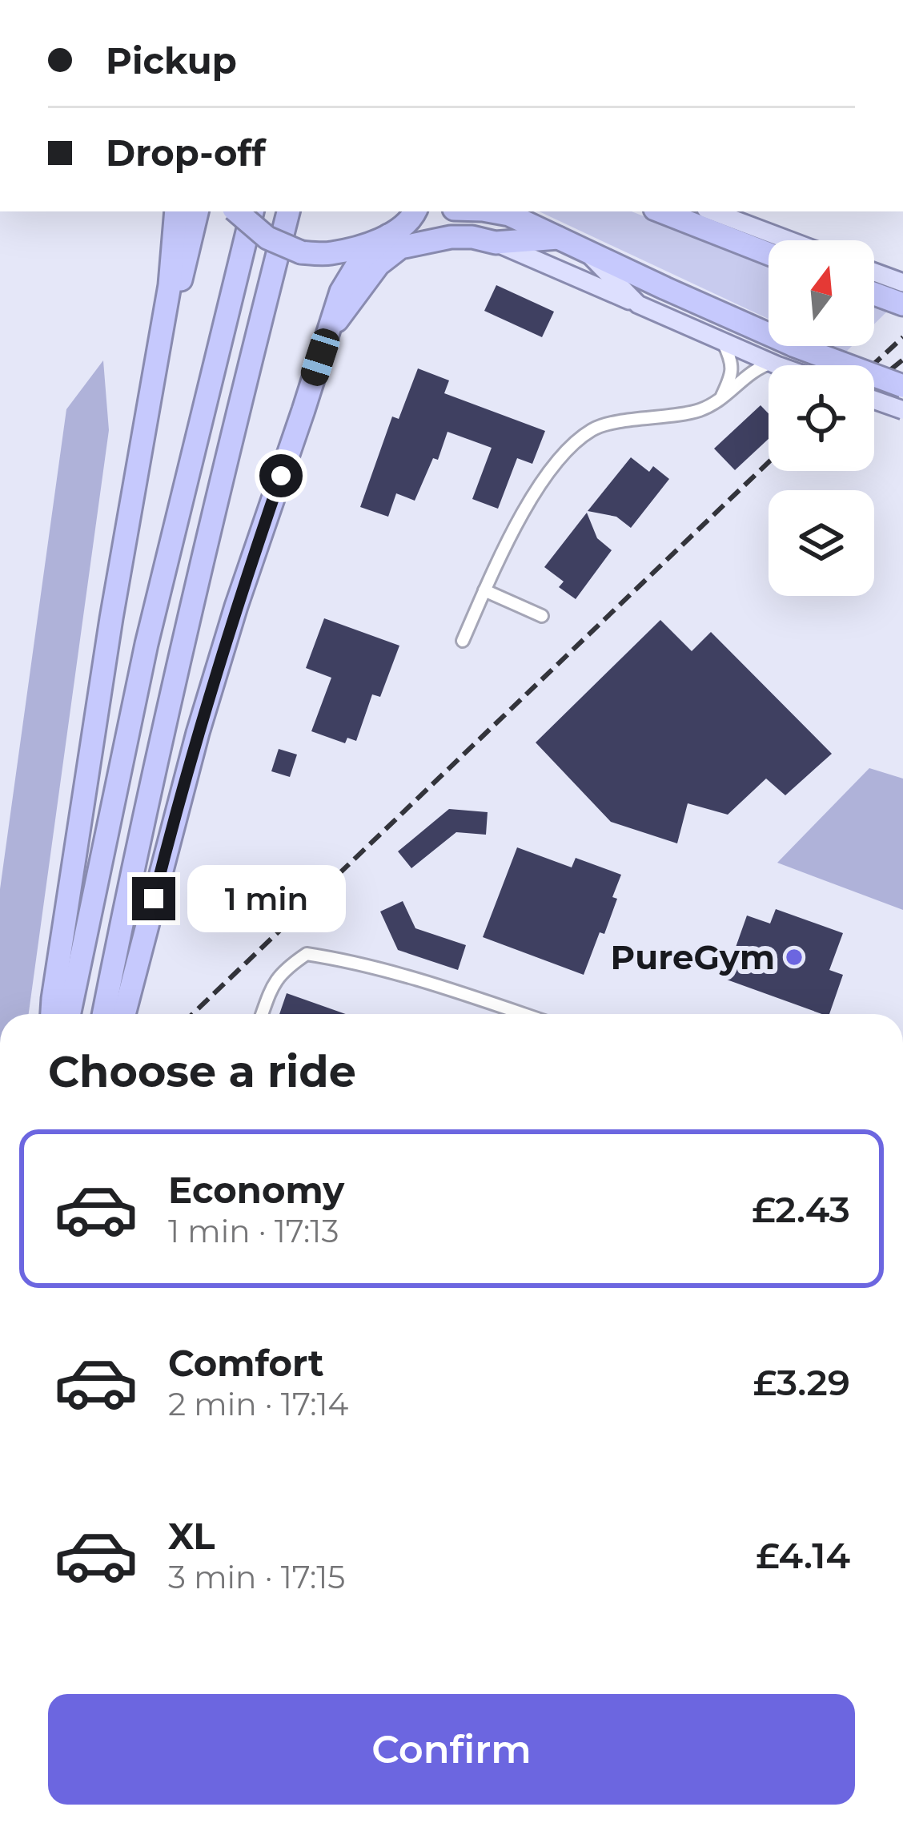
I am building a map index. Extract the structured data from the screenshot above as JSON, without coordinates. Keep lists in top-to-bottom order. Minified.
{"places":["PureGym"],"north":"top","page":{"banner":["Pickup","Drop-off"],"bubble":"1 min","heading":"Choose a ride","list":[{"name":"Economy","note":"1 min · 17:13","value":"£2.43"},{"name":"Comfort","note":"2 min · 17:14","value":"£3.29"},{"name":"XL","note":"3 min · 17:15","value":"£4.14"}],"buttons":"Confirm"}}
